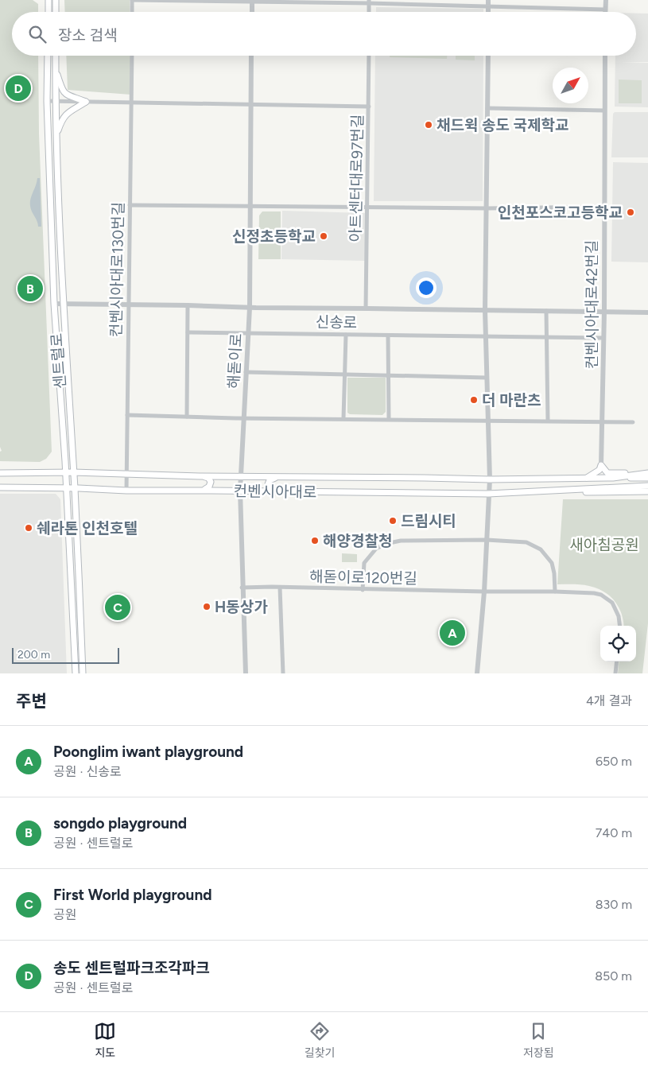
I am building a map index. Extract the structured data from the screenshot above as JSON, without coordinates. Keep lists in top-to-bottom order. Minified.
{"streets":{"main road":["센트럴로","컨벤시아대로"],"street":["아트센터대로97번길","컨벤시아대로130번길","컨벤시아대로42번길","신송로","해돋이로","해돋이로120번길"]},"crossings":[["컨벤시아대로130번길","컨벤시아대로"],["컨벤시아대로42번길","신송로"],["신송로","해돋이로"],["센트럴로","컨벤시아대로"],["해돋이로","컨벤시아대로"],["해돋이로","해돋이로120번길"]],"parks":["새아침공원"],"places":["채드윅 송도 국제학교","인천포스코고등학교","신정초등학교","더 마란츠","드림시티","쉐라톤 인천호텔","해양경찰청","H동상가"],"scale_bar":"200 m","north":"top right","page":{"search":"장소 검색","pins":["D","B","C","A"],"scale":"200 m","heading":["주변","4개 결과"],"list":[{"mark":"A","name":"Poonglim iwant playground","note":"공원 · 신송로","value":"650 m"},{"mark":"B","name":"songdo playground","note":"공원 · 센트럴로","value":"740 m"},{"mark":"C","name":"First World playground","note":"공원","value":"830 m"},{"mark":"D","name":"송도 센트럴파크조각파크","note":"공원 · 센트럴로","value":"850 m"}],"nav":["지도","길찾기","저장됨"]}}
